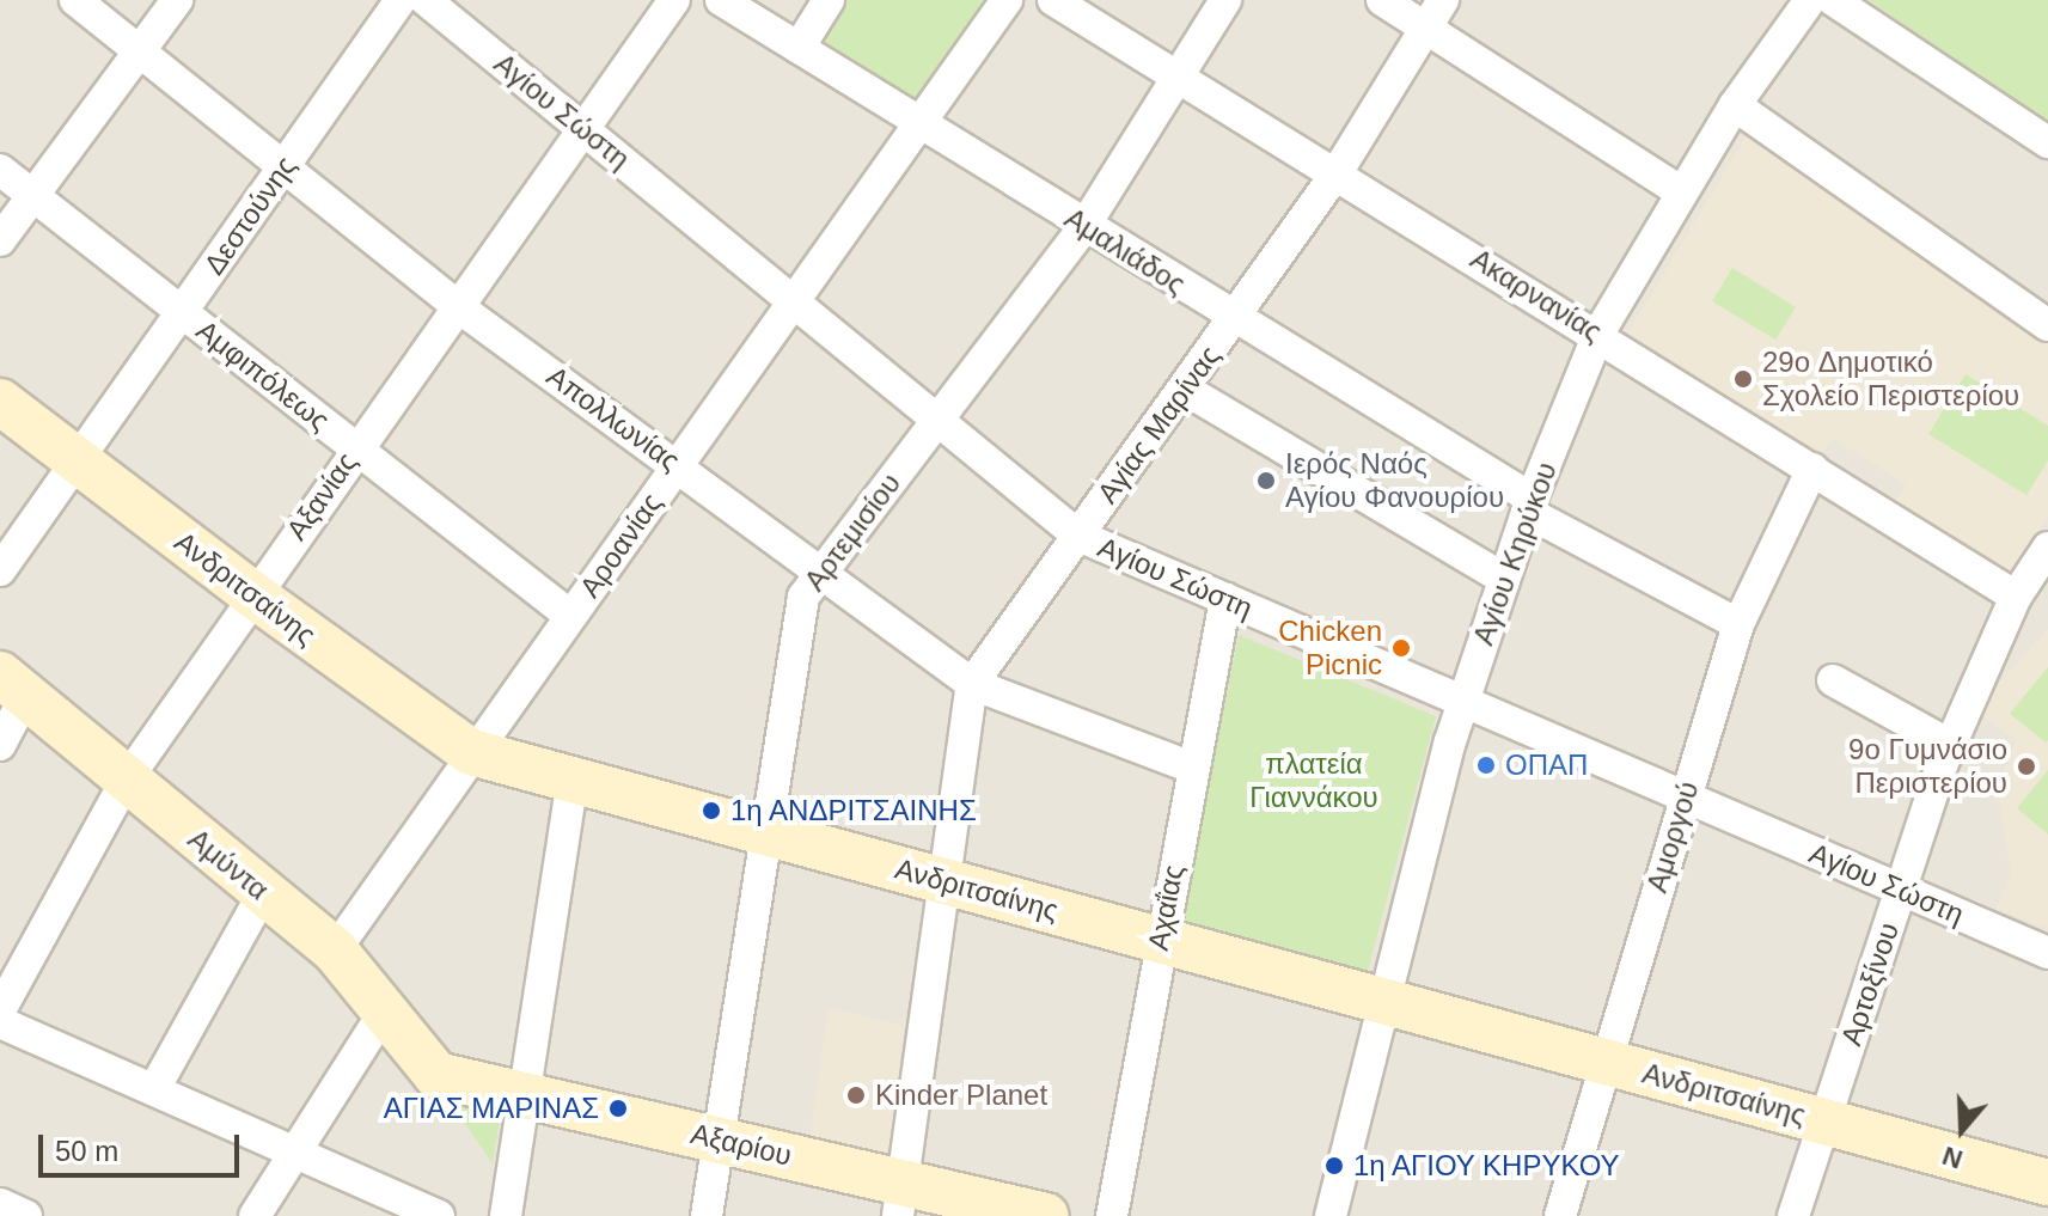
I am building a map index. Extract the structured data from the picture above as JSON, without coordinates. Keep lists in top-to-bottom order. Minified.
{"streets":{"street":["Αγίου Σώστη","Δεστούνης","Αμαλιάδος","Ακαρνανίας","Αμφιπόλεως","Απολλωνίας","Αγίας Μαρίνας","Αξανίας","Αρτεμισίου","Αροανίας","Αγίου Κηρύκου","Ανδριτσαίνης","Αμοργού","Αμύντα","Αχαΐας","Αρτοξίνου","Αξαρίου"]},"crossings":[["Αγίου Σώστη","Αγίας Μαρίνας"],["Αγίου Σώστη","Αξανίας"],["Αγίου Σώστη","Αρτεμισίου"],["Αγίου Σώστη","Αροανίας"],["Αγίου Σώστη","Αγίου Κηρύκου"],["Αγίου Σώστη","Αμοργού"],["Αγίου Σώστη","Αχαΐας"],["Αγίου Σώστη","Αρτοξίνου"],["Δεστούνης","Αμφιπόλεως"],["Δεστούνης","Απολλωνίας"],["Δεστούνης","Ανδριτσαίνης"],["Αμαλιάδος","Αγίας Μαρίνας"],["Αμαλιάδος","Αρτεμισίου"],["Αμαλιάδος","Αροανίας"],["Αμαλιάδος","Αγίου Κηρύκου"],["Αμαλιάδος","Αμοργού"],["Ακαρνανίας","Αγίας Μαρίνας"],["Ακαρνανίας","Αρτεμισίου"],["Ακαρνανίας","Αγίου Κηρύκου"],["Ακαρνανίας","Αμοργού"],["Ακαρνανίας","Αρτοξίνου"],["Αμφιπόλεως","Αξανίας"],["Αμφιπόλεως","Αροανίας"],["Απολλωνίας","Αγίας Μαρίνας"],["Απολλωνίας","Αξανίας"],["Απολλωνίας","Αρτεμισίου"],["Απολλωνίας","Αροανίας"],["Απολλωνίας","Αχαΐας"],["Αγίας Μαρίνας","Ανδριτσαίνης"],["Αγίας Μαρίνας","Αξαρίου"],["Αξανίας","Ανδριτσαίνης"],["Αξανίας","Αμύντα"],["Αρτεμισίου","Ανδριτσαίνης"],["Αρτεμισίου","Αξαρίου"],["Αροανίας","Ανδριτσαίνης"],["Αροανίας","Αμύντα"],["Αγίου Κηρύκου","Ανδριτσαίνης"],["Ανδριτσαίνης","Αμοργού"],["Ανδριτσαίνης","Αχαΐας"],["Ανδριτσαίνης","Αρτοξίνου"],["Αμύντα","Αξαρίου"]],"parks":["πλατεία Γιαννάκου"],"places":["29o Δημοτικό Σχολείο Περιστερίου","Ιερός Ναός Αγίου Φανουρίου","Chicken Picnic","ΟΠΑΠ","9ο Γυμνάσιο Περιστερίου","1η ΑΝΔΡΙΤΣΑΙΝΗΣ","Kinder Planet","ΑΓΙΑΣ ΜΑΡΙΝΑΣ","1η ΑΓΙΟΥ ΚΗΡΥΚΟΥ"],"scale_bar":"50 m","north":"bottom"}
